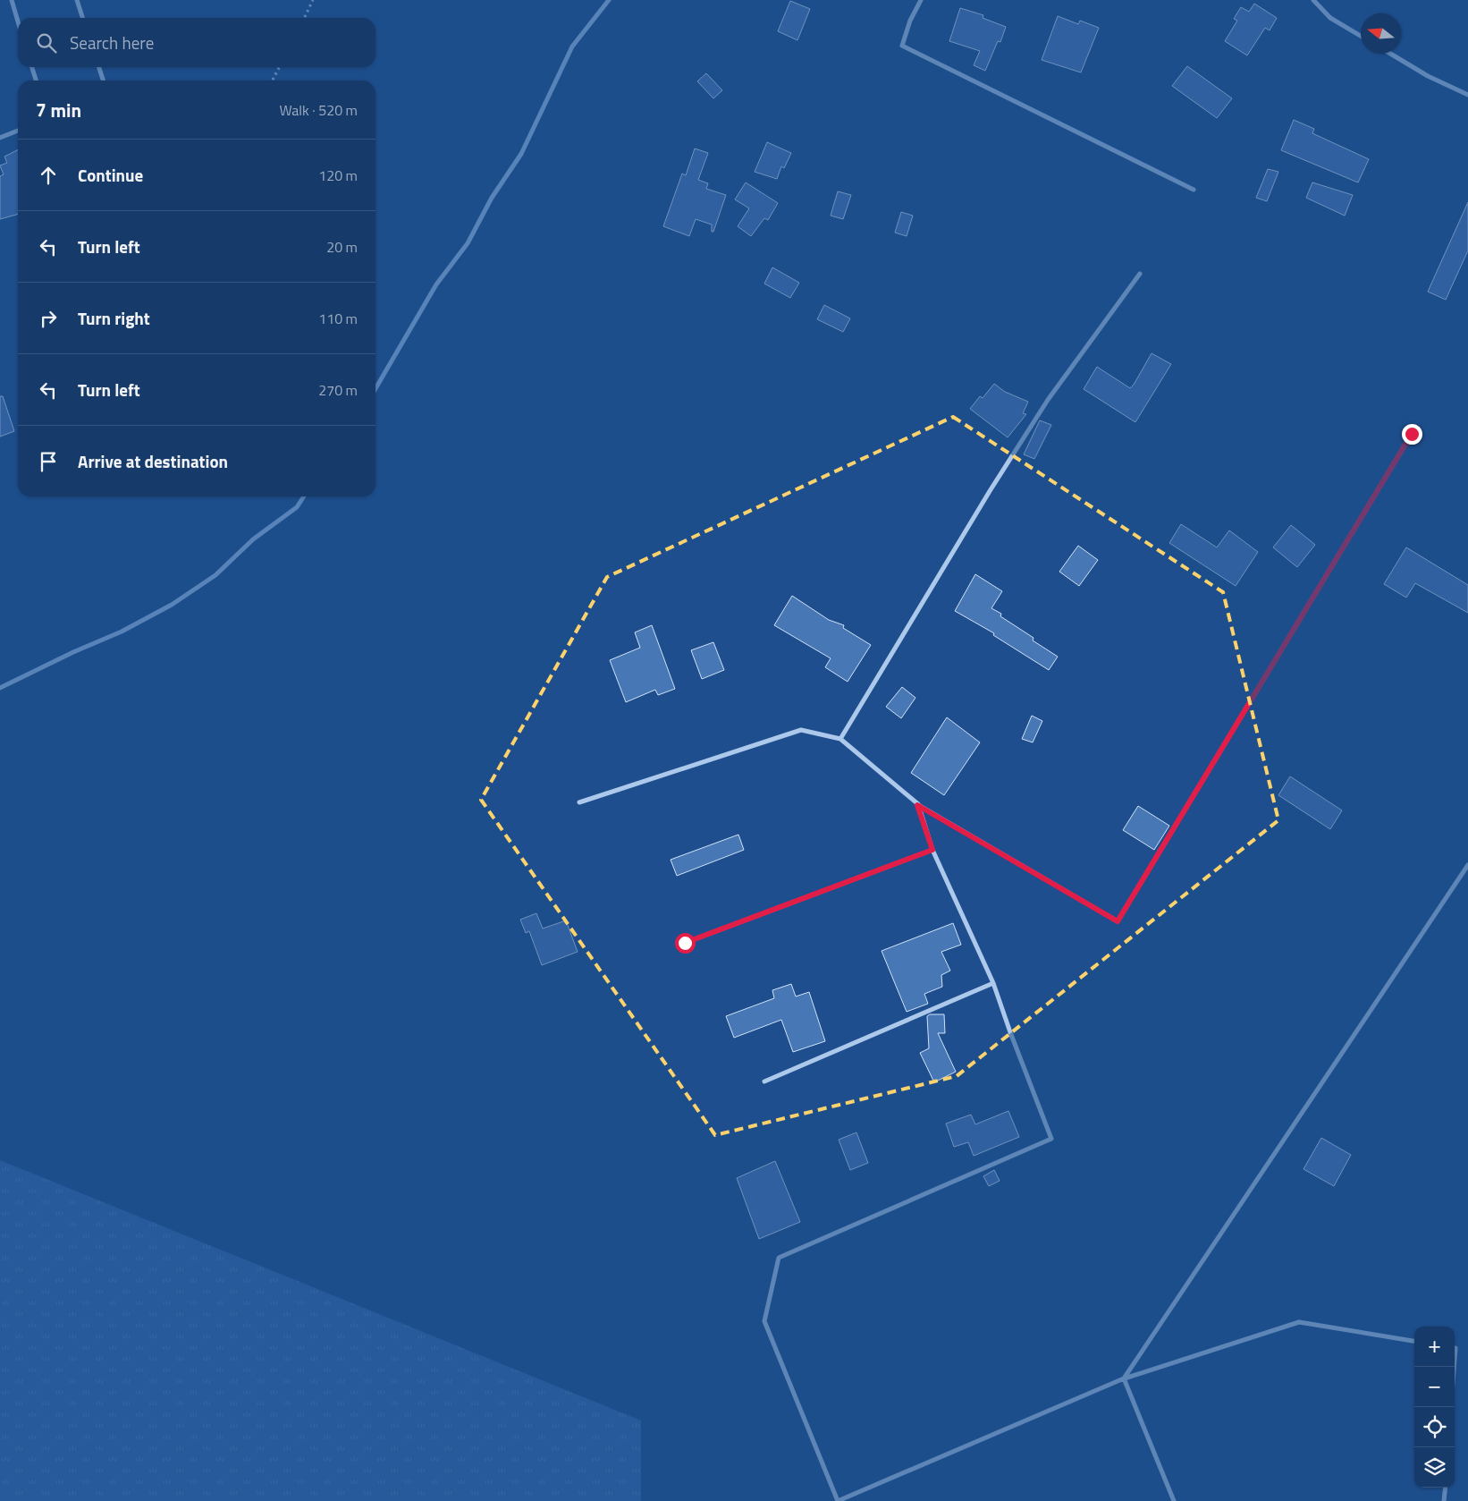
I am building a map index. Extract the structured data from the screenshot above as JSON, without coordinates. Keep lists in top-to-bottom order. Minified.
{"north":"left","page":{"search":"Search here","heading":["7 min","Walk · 520 m"],"list":[["Continue","120 m"],["Turn left","20 m"],["Turn right","110 m"],["Turn left","270 m"],"Arrive at destination"],"map_buttons":["+","−"]}}
